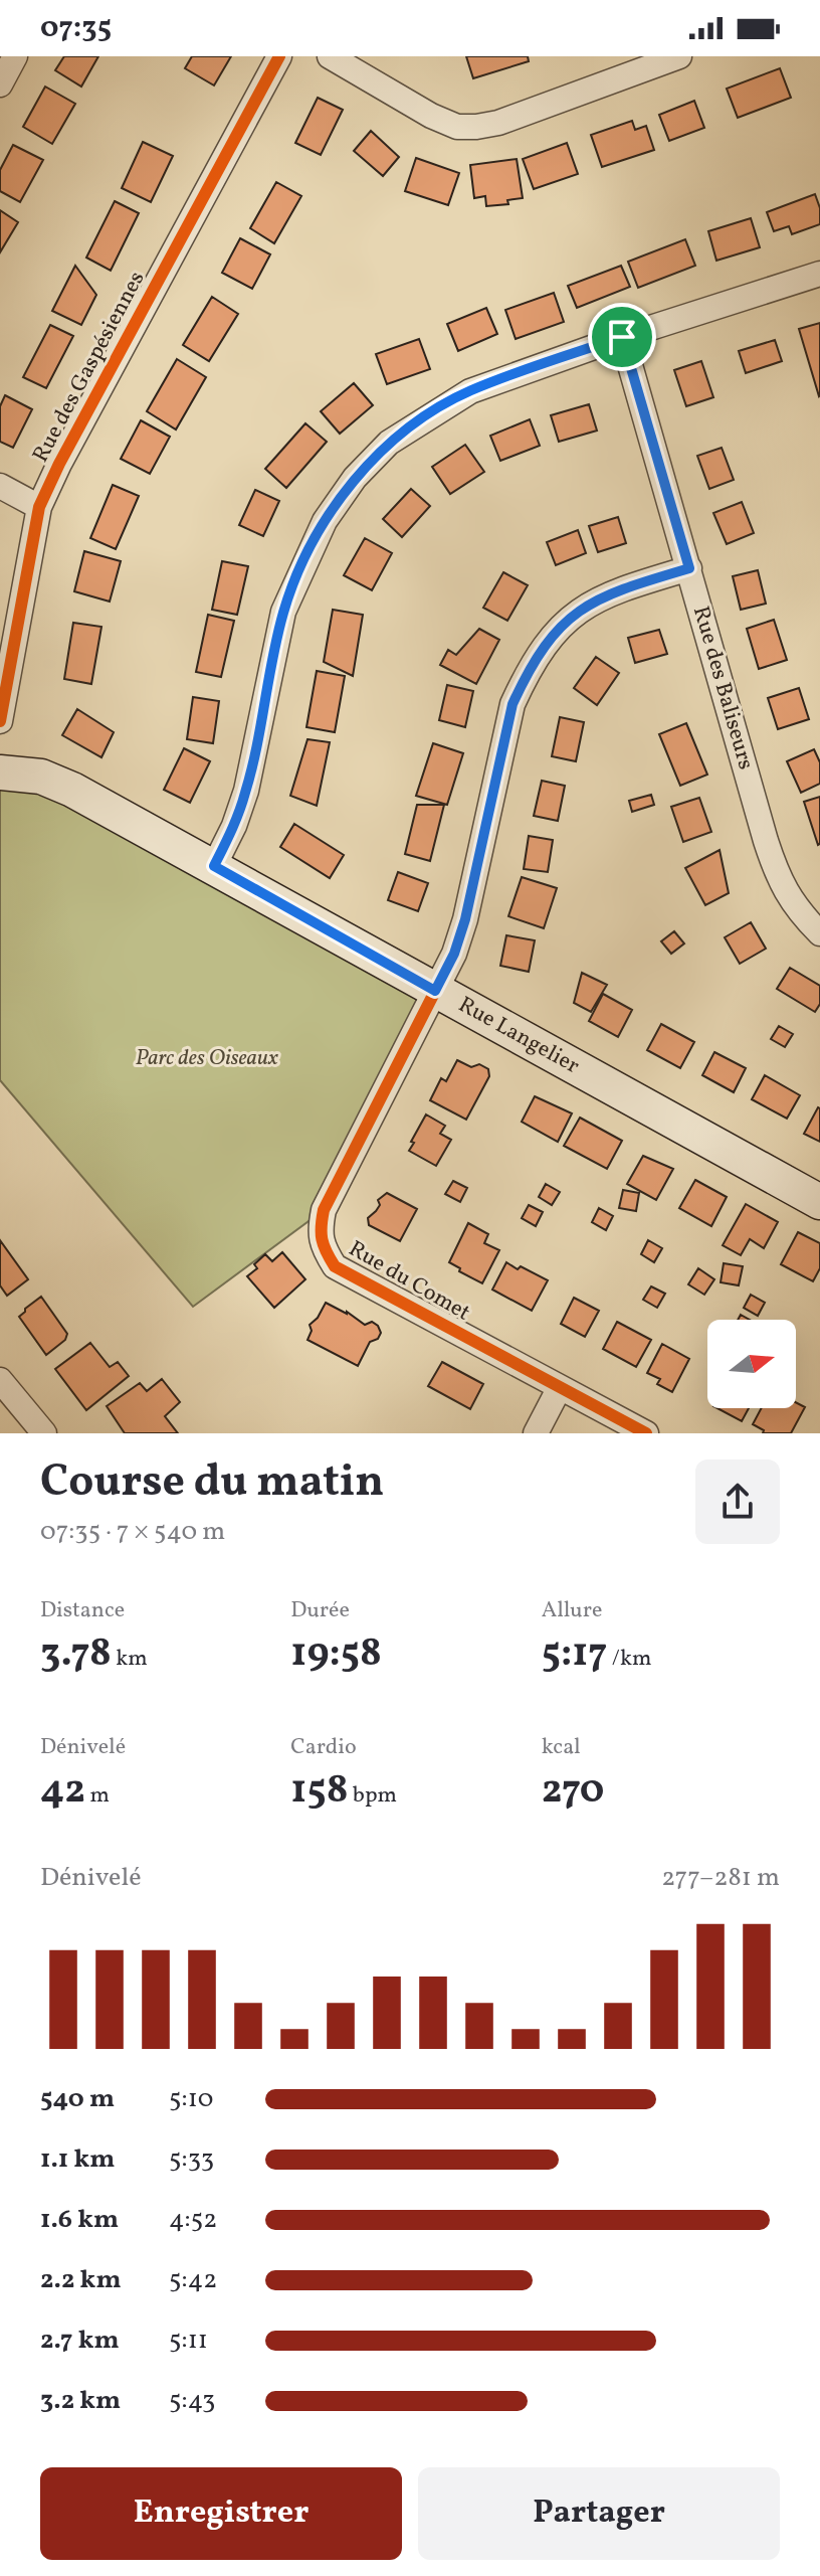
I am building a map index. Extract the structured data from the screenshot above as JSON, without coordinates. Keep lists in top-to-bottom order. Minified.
{"streets":{"street":["Rue des Gaspésiennes","Rue des Baliseurs","Rue Langelier","Rue du Comet"]},"crossings":[["Rue des Baliseurs","Rue du Comet"],["Rue Langelier","Rue du Comet"]],"parks":["Parc des Oiseaux"],"north":"right","page":{"status":"07:35","heading":["Course du matin","07:35 · 7 × 540 m"],"stats":[["Distance","3.78 km"],["Durée","19:58"],["Allure","5:17 /km"],["Dénivelé","42 m"],["Cardio","158 bpm"],["kcal","270"]],"chart":["Dénivelé","277–281 m"],"list":[{"name":"540 m","note":"5:10"},{"name":"1.1 km","note":"5:33"},{"name":"1.6 km","note":"4:52"},{"name":"2.2 km","note":"5:42"},{"name":"2.7 km","note":"5:11"},{"name":"3.2 km","note":"5:43"}],"buttons":["Enregistrer","Partager"]}}
